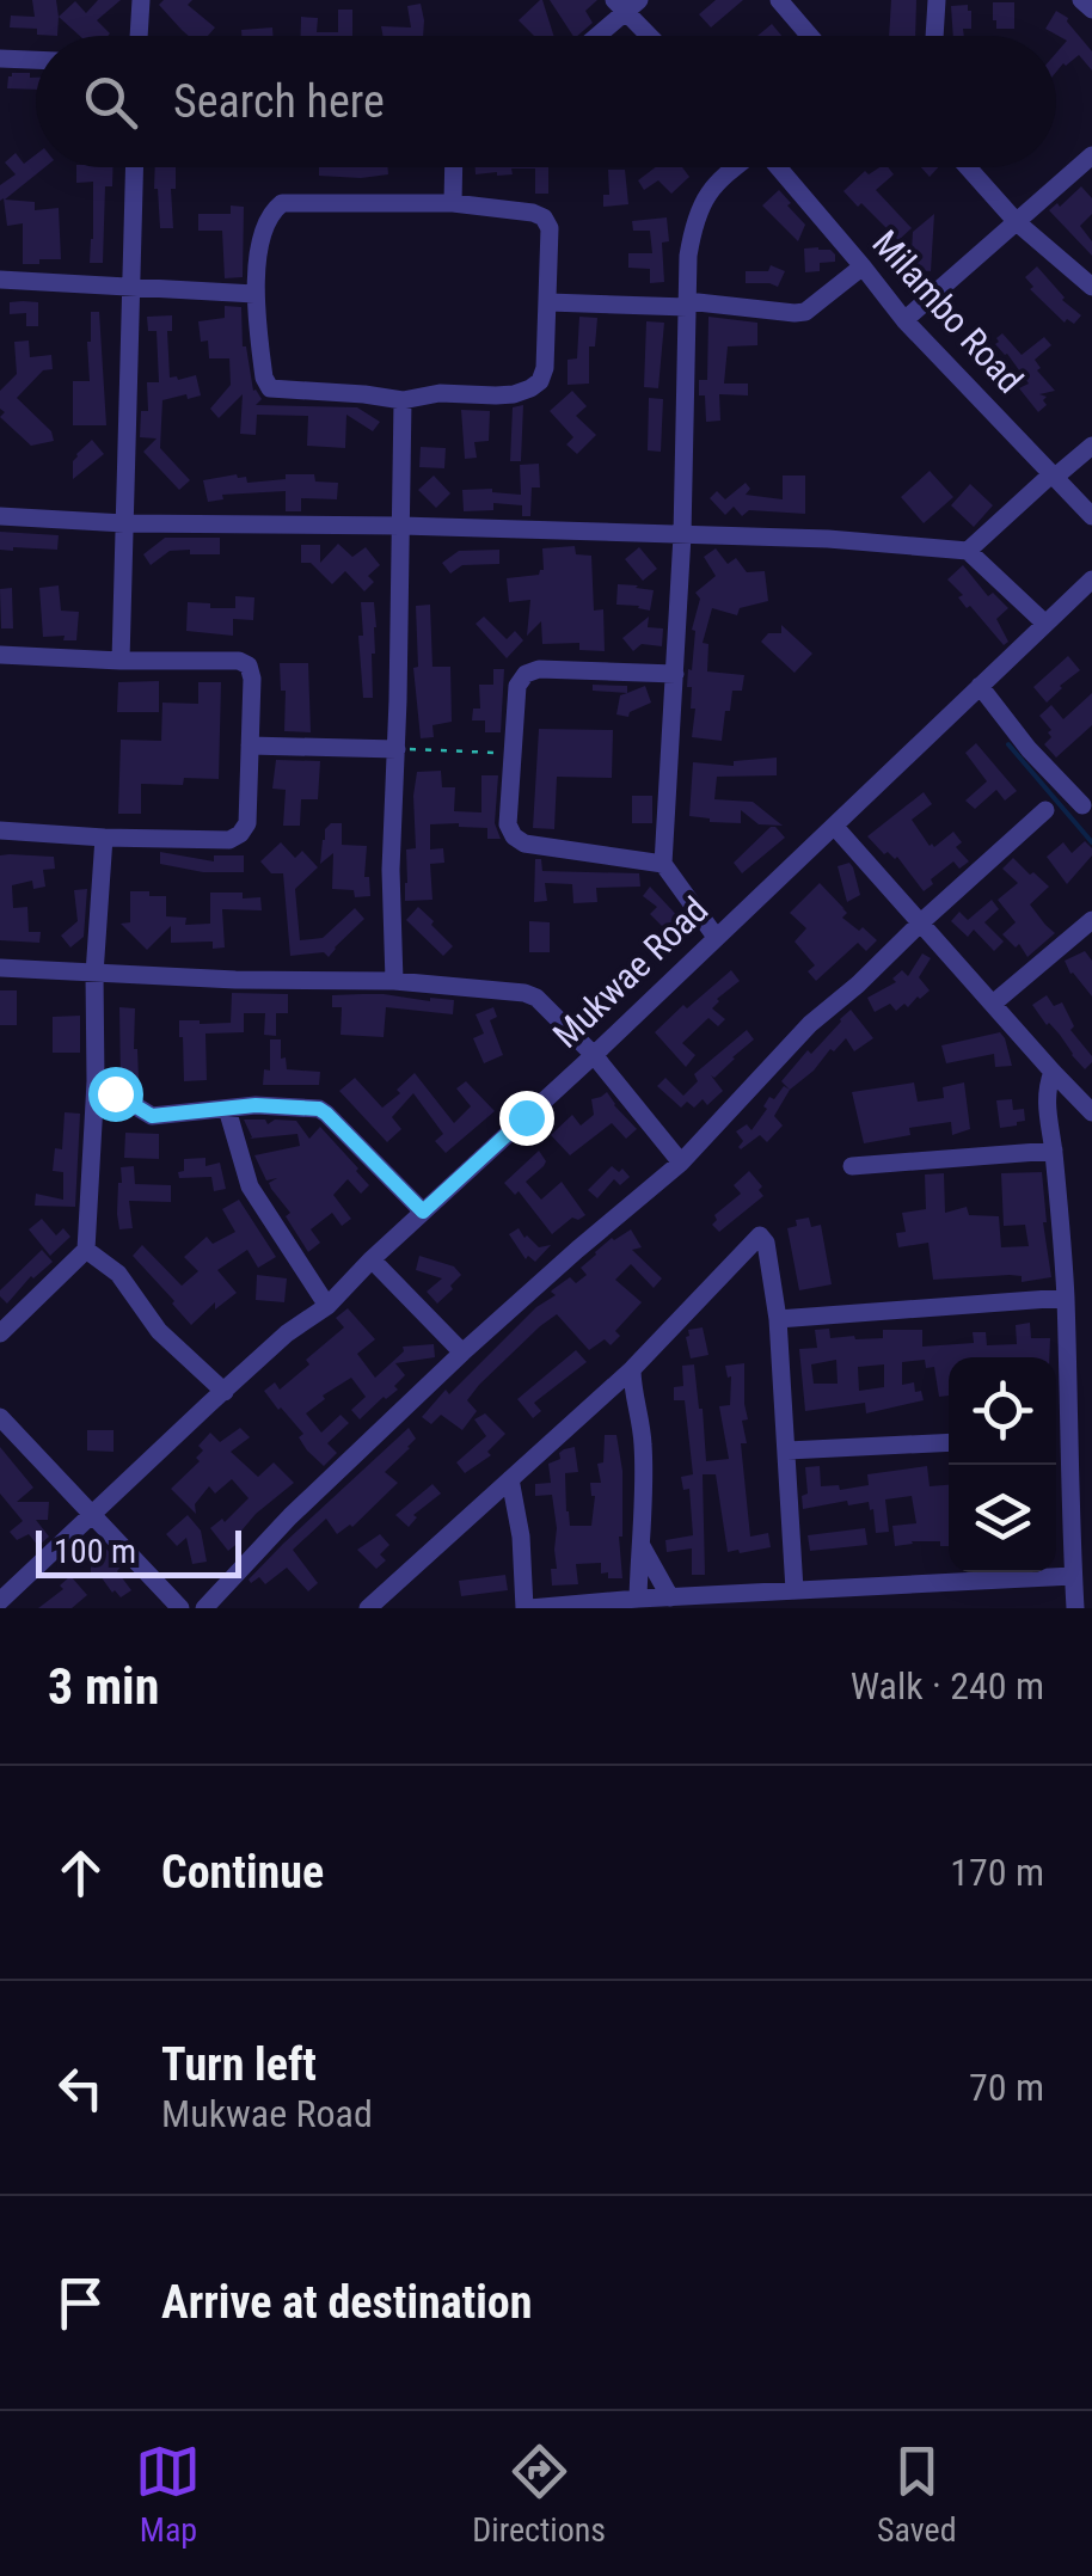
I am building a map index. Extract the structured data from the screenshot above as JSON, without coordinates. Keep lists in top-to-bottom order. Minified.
{"streets":{"street":["Milambo Road","Mukwae Road"]},"scale_bar":"100 m","page":{"search":"Search here","scale":"100 m","heading":["3 min","Walk · 240 m"],"list":[["Continue","170 m"],["Turn left","Mukwae Road","70 m"],"Arrive at destination"],"nav":["Map","Directions","Saved"]}}
